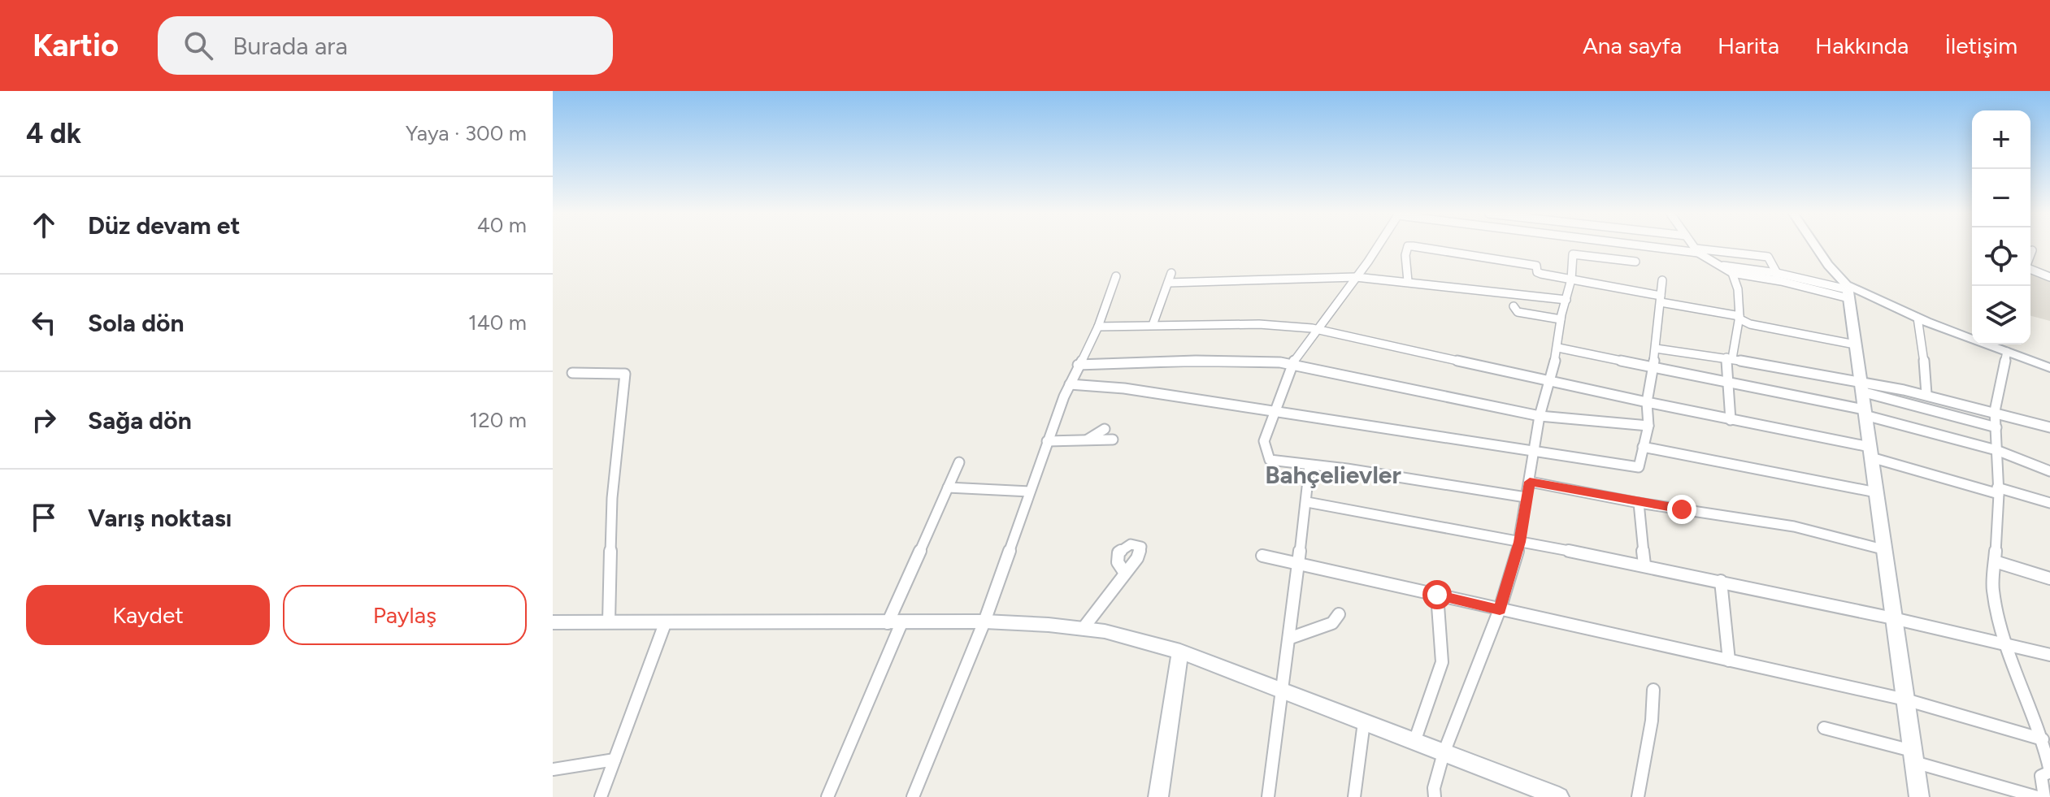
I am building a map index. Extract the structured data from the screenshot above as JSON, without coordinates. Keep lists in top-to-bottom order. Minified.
{"districts":["Bahçelievler"],"page":{"header":"Kartio","search":"Burada ara","nav":["Ana sayfa","Harita","Hakkında","İletişim"],"heading":["4 dk","Yaya · 300 m"],"map_buttons":["+","−"],"list":[["Düz devam et","40 m"],["Sola dön","140 m"],["Sağa dön","120 m"],"Varış noktası"],"buttons":["Kaydet","Paylaş"]}}
